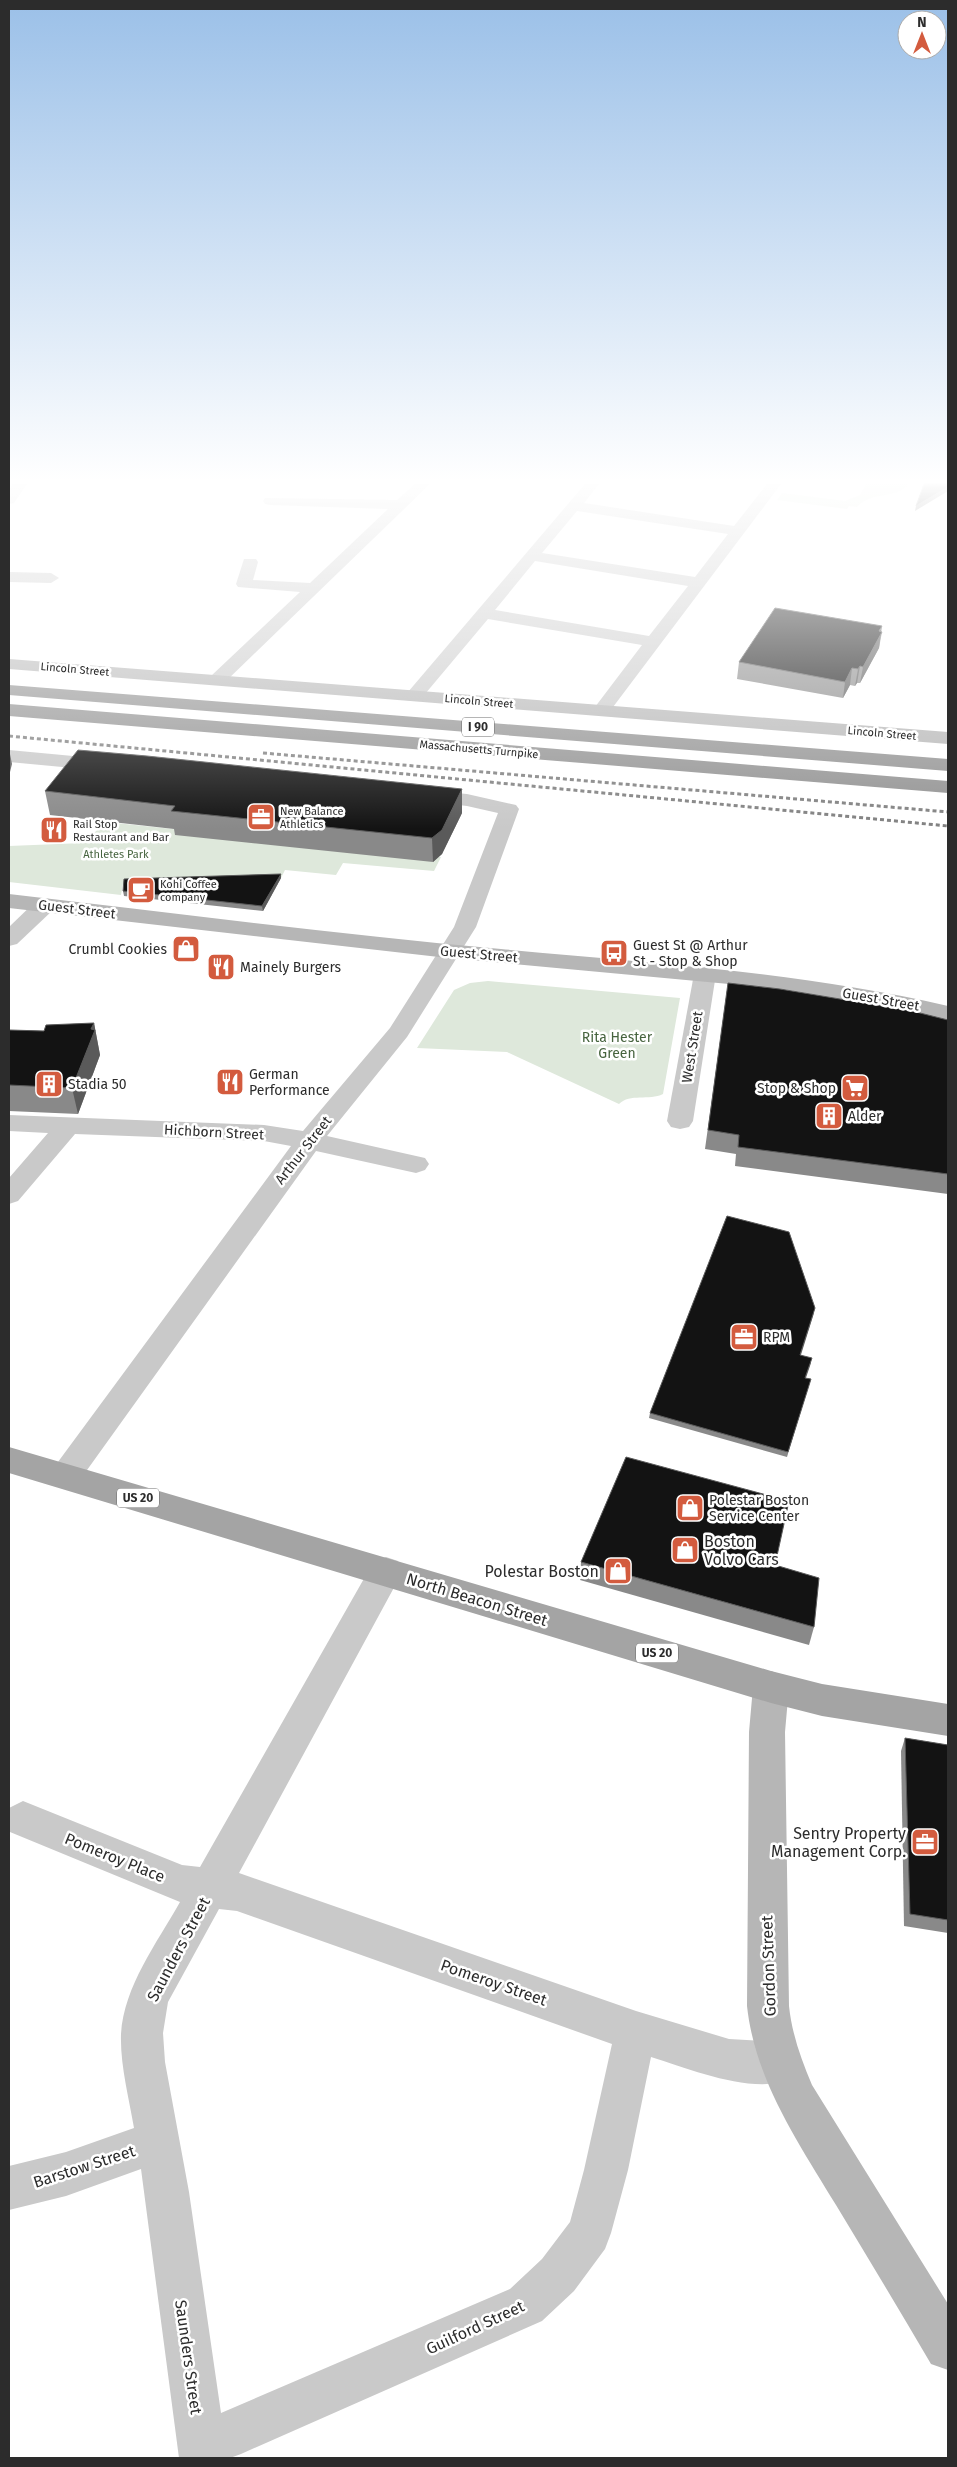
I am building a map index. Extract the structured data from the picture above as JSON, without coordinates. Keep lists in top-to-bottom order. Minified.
{"streets":{"highway":["I 90","Massachusetts Turnpike"],"main road":["US 20","North Beacon Street"],"street":["Lincoln Street","Guest Street","West Street","Hichborn Street","Arthur Street","Pomeroy Place","Saunders Street","Gordon Street","Pomeroy Street","Barstow Street","Guilford Street"]},"crossings":[["Guest Street","West Street"],["Guest Street","Arthur Street"],["Hichborn Street","Arthur Street"],["Arthur Street","North Beacon Street"],["North Beacon Street","Saunders Street"],["North Beacon Street","Gordon Street"],["Pomeroy Place","Saunders Street"],["Pomeroy Place","Pomeroy Street"],["Saunders Street","Pomeroy Street"],["Saunders Street","Barstow Street"],["Saunders Street","Guilford Street"],["Gordon Street","Pomeroy Street"],["Pomeroy Street","Guilford Street"]],"parks":["Athletes Park","Rita Hester Green"],"places":{"office":["New Balance Athletics","RPM","Sentry Property Management Corp."],"restaurant":["Rail Stop Restaurant and Bar","Mainely Burgers","German Performance"],"cafe":["Kohi Coffee company"],"shop":["Crumbl Cookies","Polestar Boston Service Center","Boston Volvo Cars","Polestar Boston"],"bus stop":["Guest St @ Arthur St - Stop & Shop"],"building":["Stadia 50","Alder"],"supermarket":["Stop & Shop"]},"north":"top"}
